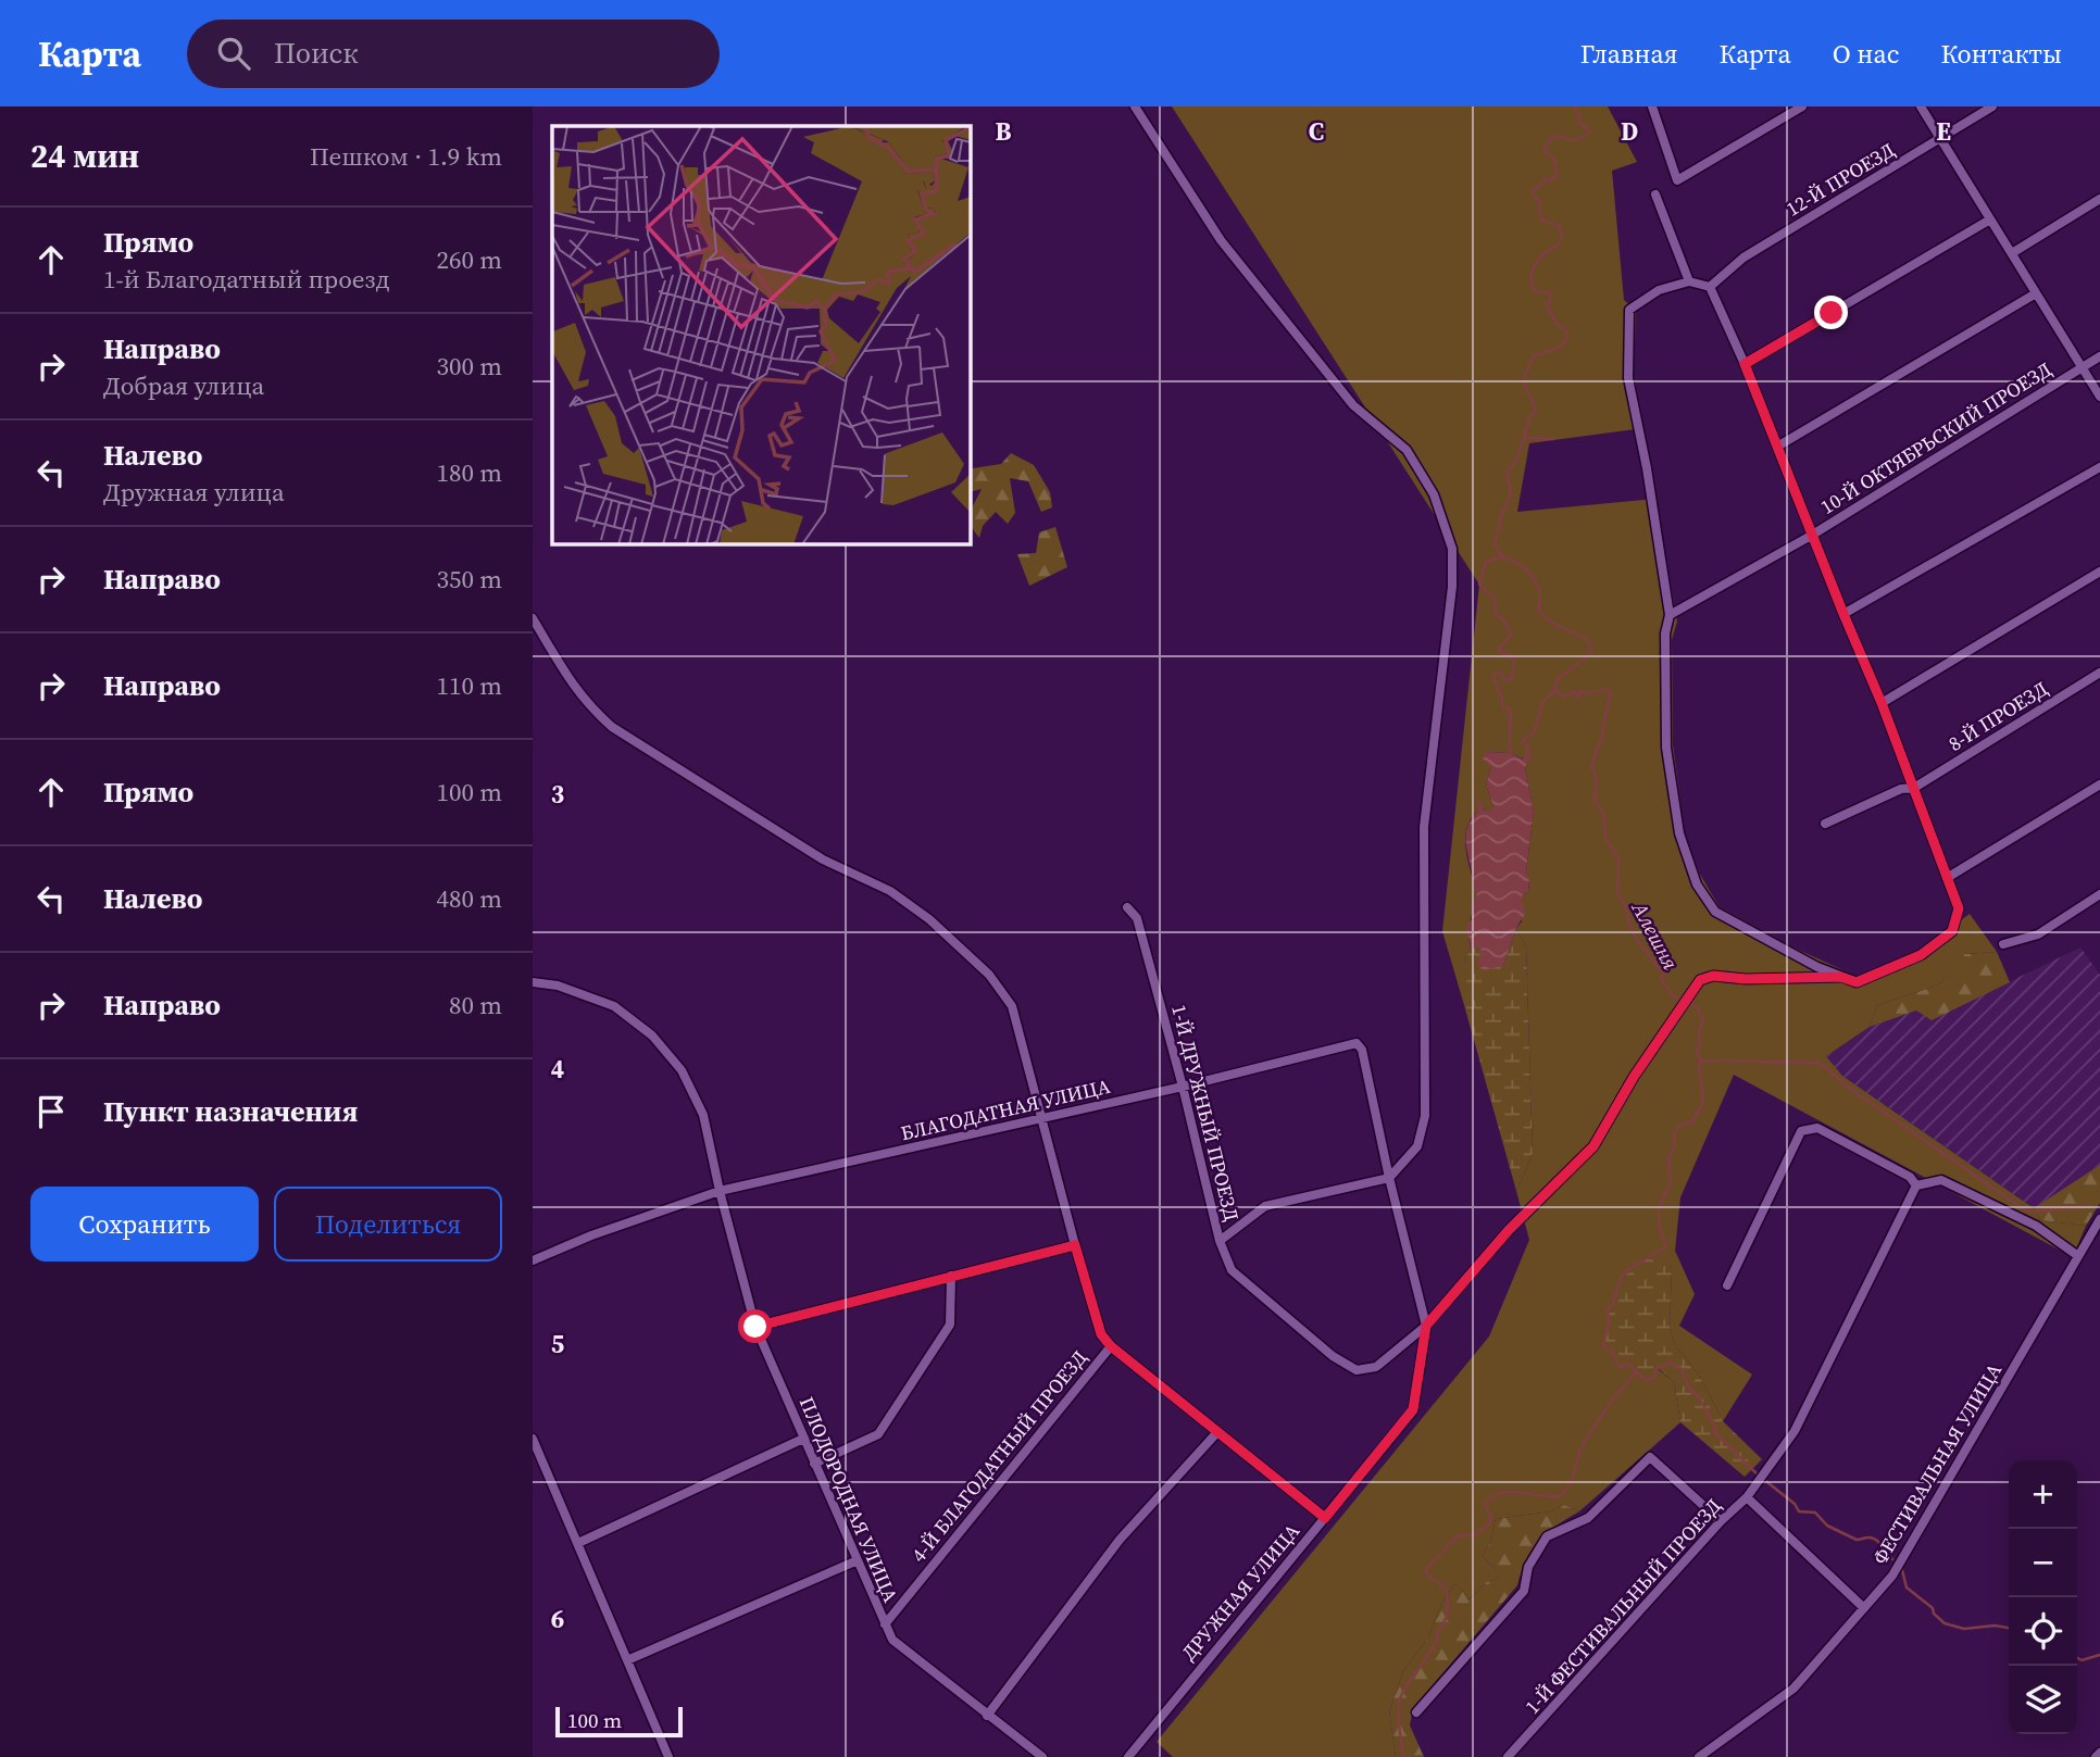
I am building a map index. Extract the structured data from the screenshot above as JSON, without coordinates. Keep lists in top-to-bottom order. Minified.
{"streets":{"street":["12-Й ПРОЕЗД","10-Й ОКТЯБРЬСКИЙ ПРОЕЗД","8-Й ПРОЕЗД","БЛАГОДАТНАЯ УЛИЦА","1-Й ДРУЖНЫЙ ПРОЕЗД","4-Й БЛАГОДАТНЫЙ ПРОЕЗД","ФЕСТИВАЛЬНАЯ УЛИЦА","ПЛОДОРОДНАЯ УЛИЦА","ДРУЖНАЯ УЛИЦА","1-Й ФЕСТИВАЛЬНЫЙ ПРОЕЗД"]},"crossings":[["БЛАГОДАТНАЯ УЛИЦА","1-Й ДРУЖНЫЙ ПРОЕЗД"],["БЛАГОДАТНАЯ УЛИЦА","ПЛОДОРОДНАЯ УЛИЦА"],["4-Й БЛАГОДАТНЫЙ ПРОЕЗД","ПЛОДОРОДНАЯ УЛИЦА"],["ФЕСТИВАЛЬНАЯ УЛИЦА","1-Й ФЕСТИВАЛЬНЫЙ ПРОЕЗД"]],"water":["Алешня"],"scale_bar":"100 m","page":{"header":"Карта","search":"Поиск","nav":["Главная","Карта","О нас","Контакты"],"heading":["24 мин","Пешком · 1.9 km"],"list":[["Прямо","1-й Благодатный проезд","260 m"],["Направо","Добрая улица","300 m"],["Налево","Дружная улица","180 m"],["Направо","350 m"],["Направо","110 m"],["Прямо","100 m"],["Налево","480 m"],["Направо","80 m"],"Пункт назначения"],"buttons":["Сохранить","Поделиться"],"map_buttons":["+","−"],"scale":"100 m"},"grid":{"columns":["B","C","D","E"],"rows":["3","4","5","6"]}}
